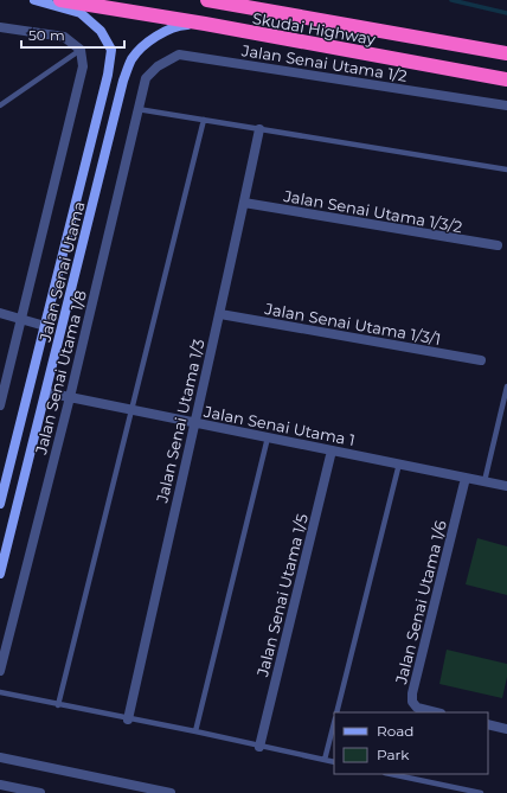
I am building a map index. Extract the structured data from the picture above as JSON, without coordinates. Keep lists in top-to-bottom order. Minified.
{"streets":{"highway":["Skudai Highway"],"street":["Jalan Senai Utama 1/2","Jalan Senai Utama 1/3/2","Jalan Senai Utama","Jalan Senai Utama 1/3/1","Jalan Senai Utama 1/8","Jalan Senai Utama 1/3","Jalan Senai Utama 1","Jalan Senai Utama 1/5","Jalan Senai Utama 1/6"]},"crossings":[["Skudai Highway","Jalan Senai Utama"],["Jalan Senai Utama 1/2","Jalan Senai Utama 1/8"],["Jalan Senai Utama 1/3/2","Jalan Senai Utama 1/3"],["Jalan Senai Utama","Jalan Senai Utama 1"],["Jalan Senai Utama 1/3/1","Jalan Senai Utama 1/3"],["Jalan Senai Utama 1/8","Jalan Senai Utama 1"],["Jalan Senai Utama 1/3","Jalan Senai Utama 1"],["Jalan Senai Utama 1","Jalan Senai Utama 1/5"],["Jalan Senai Utama 1","Jalan Senai Utama 1/6"]],"legend":["Road","Park"],"scale_bar":"50 m"}
